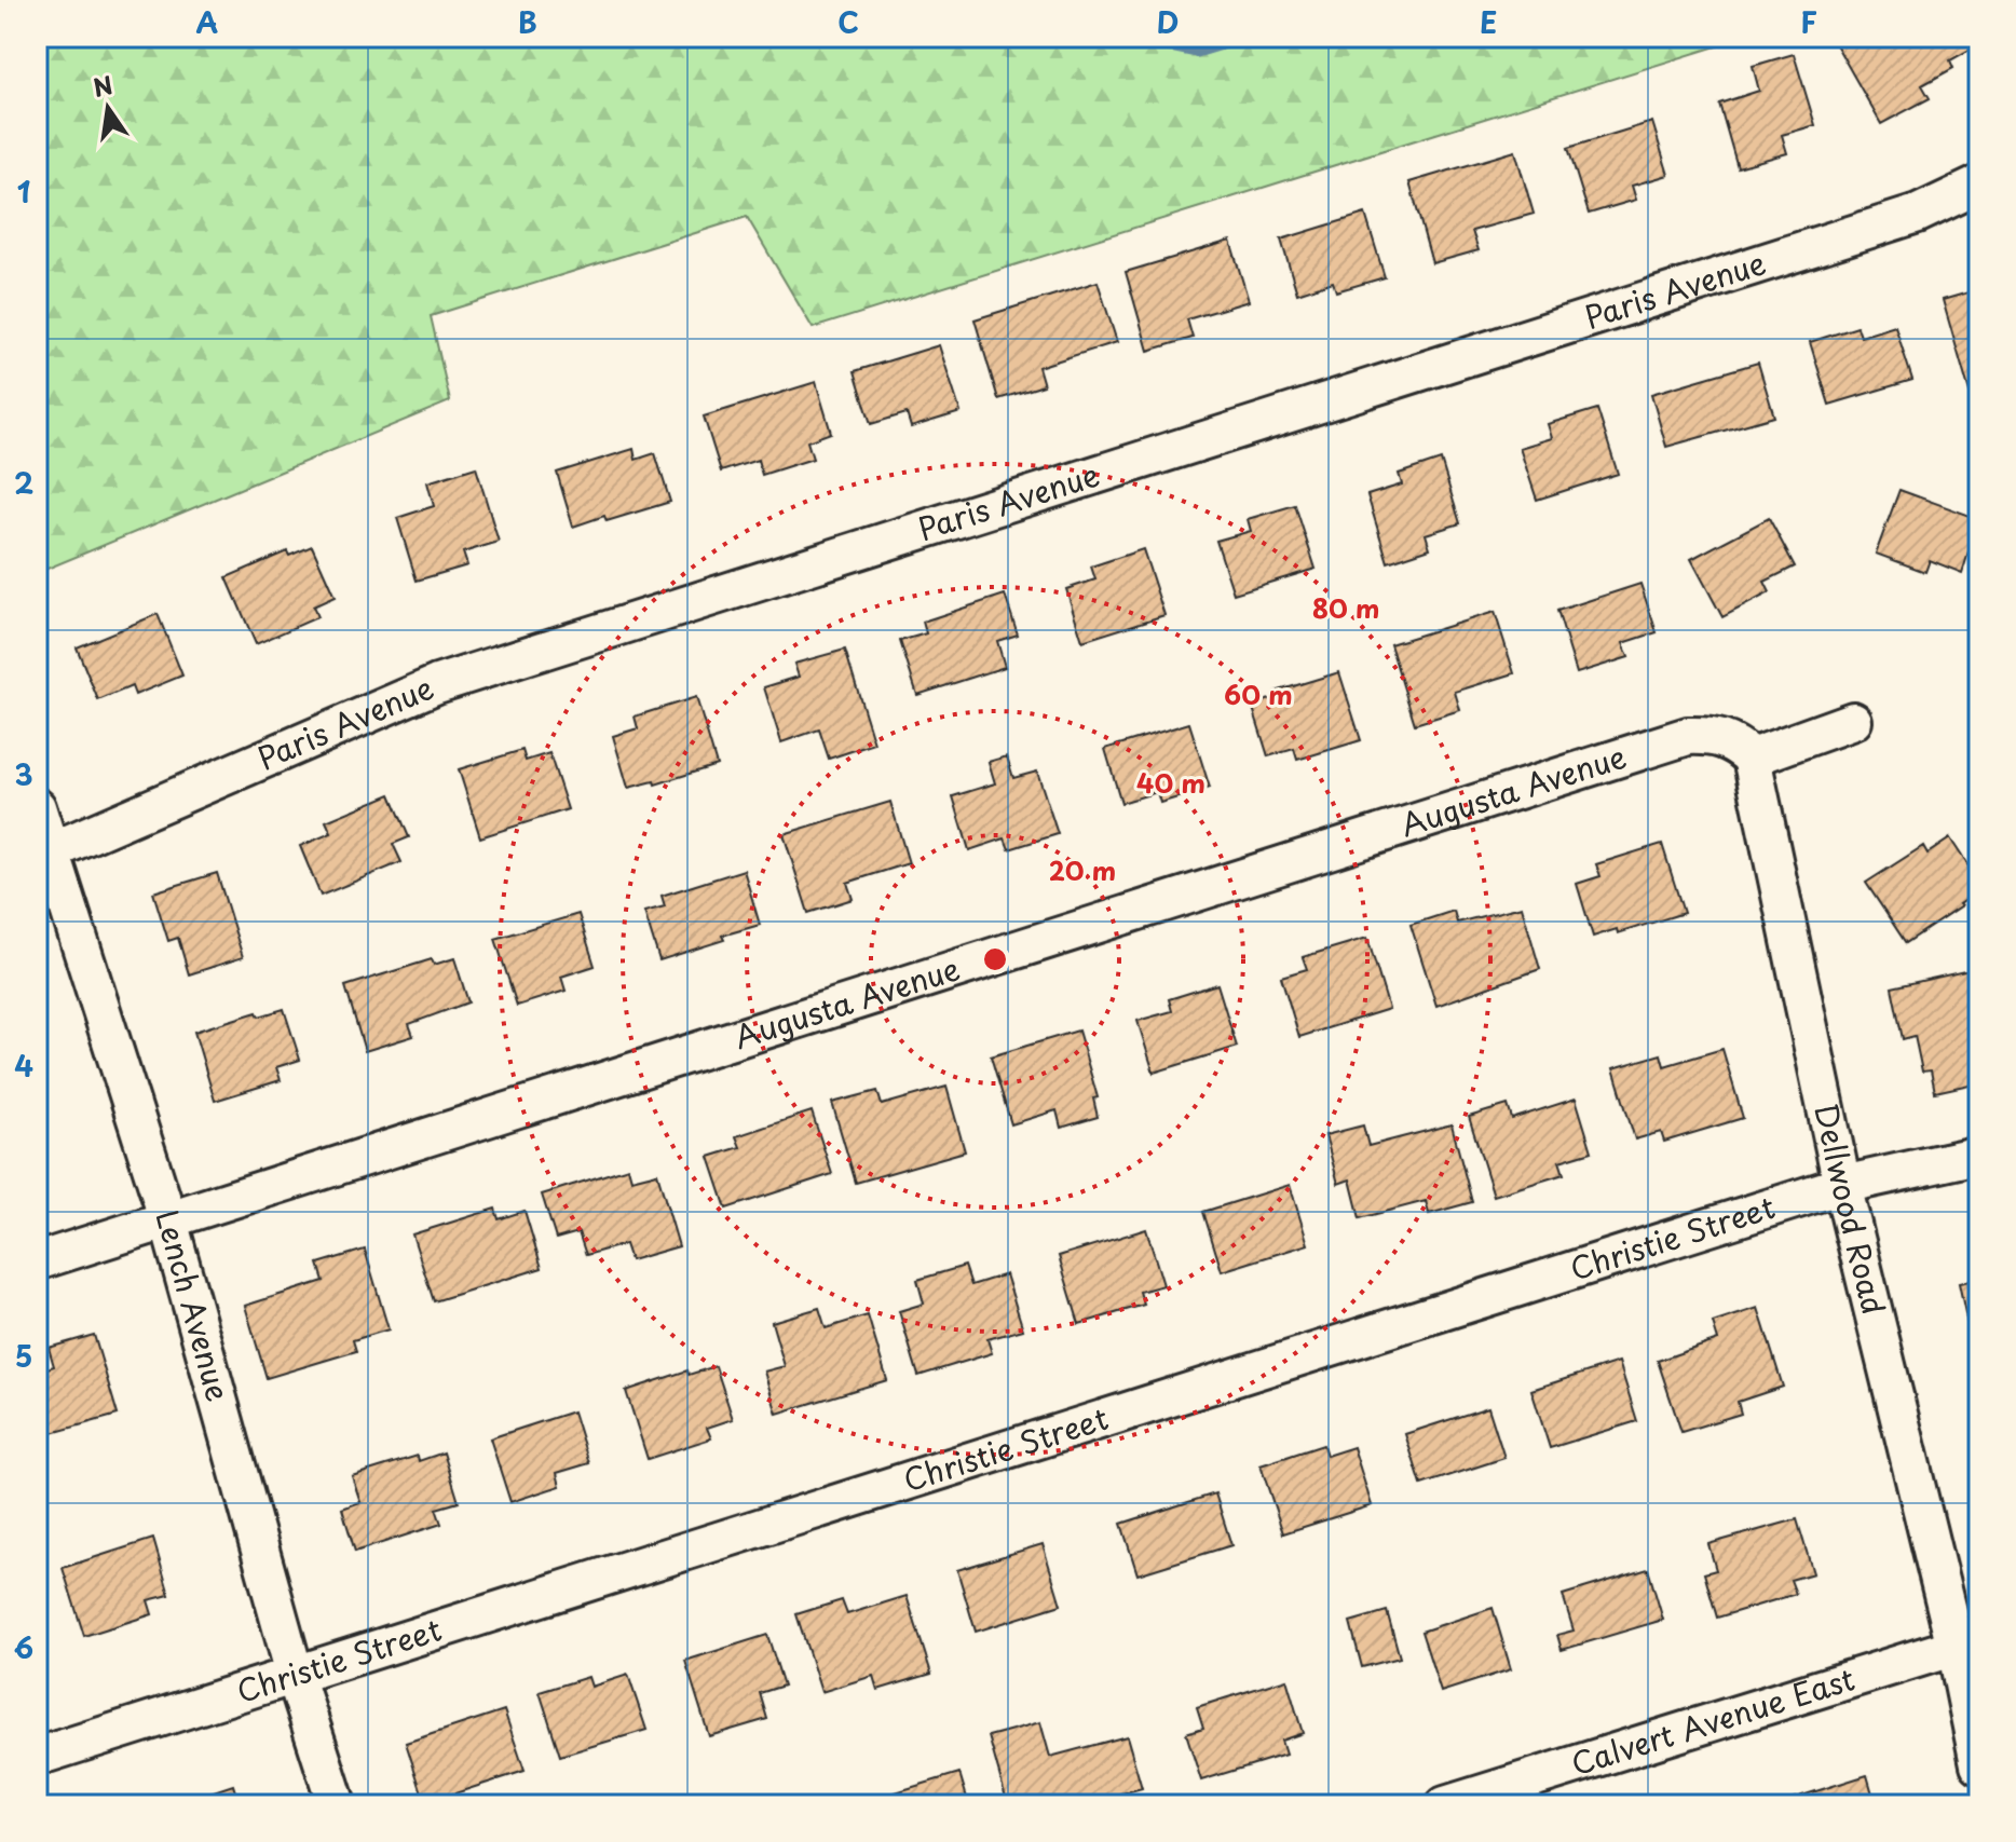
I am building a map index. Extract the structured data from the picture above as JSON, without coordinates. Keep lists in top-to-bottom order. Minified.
{"streets":{"street":["Paris Avenue","Augusta Avenue","Dellwood Road","Christie Street","Lench Avenue","Calvert Avenue East"]},"crossings":[["Paris Avenue","Lench Avenue"],["Augusta Avenue","Dellwood Road"],["Augusta Avenue","Lench Avenue"],["Dellwood Road","Christie Street"],["Dellwood Road","Calvert Avenue East"],["Christie Street","Lench Avenue"]],"north":"top","grid":{"columns":["A","B","C","D","E","F"],"rows":["1","2","3","4","5","6"]},"rings":["80 m","60 m","40 m","20 m"]}
